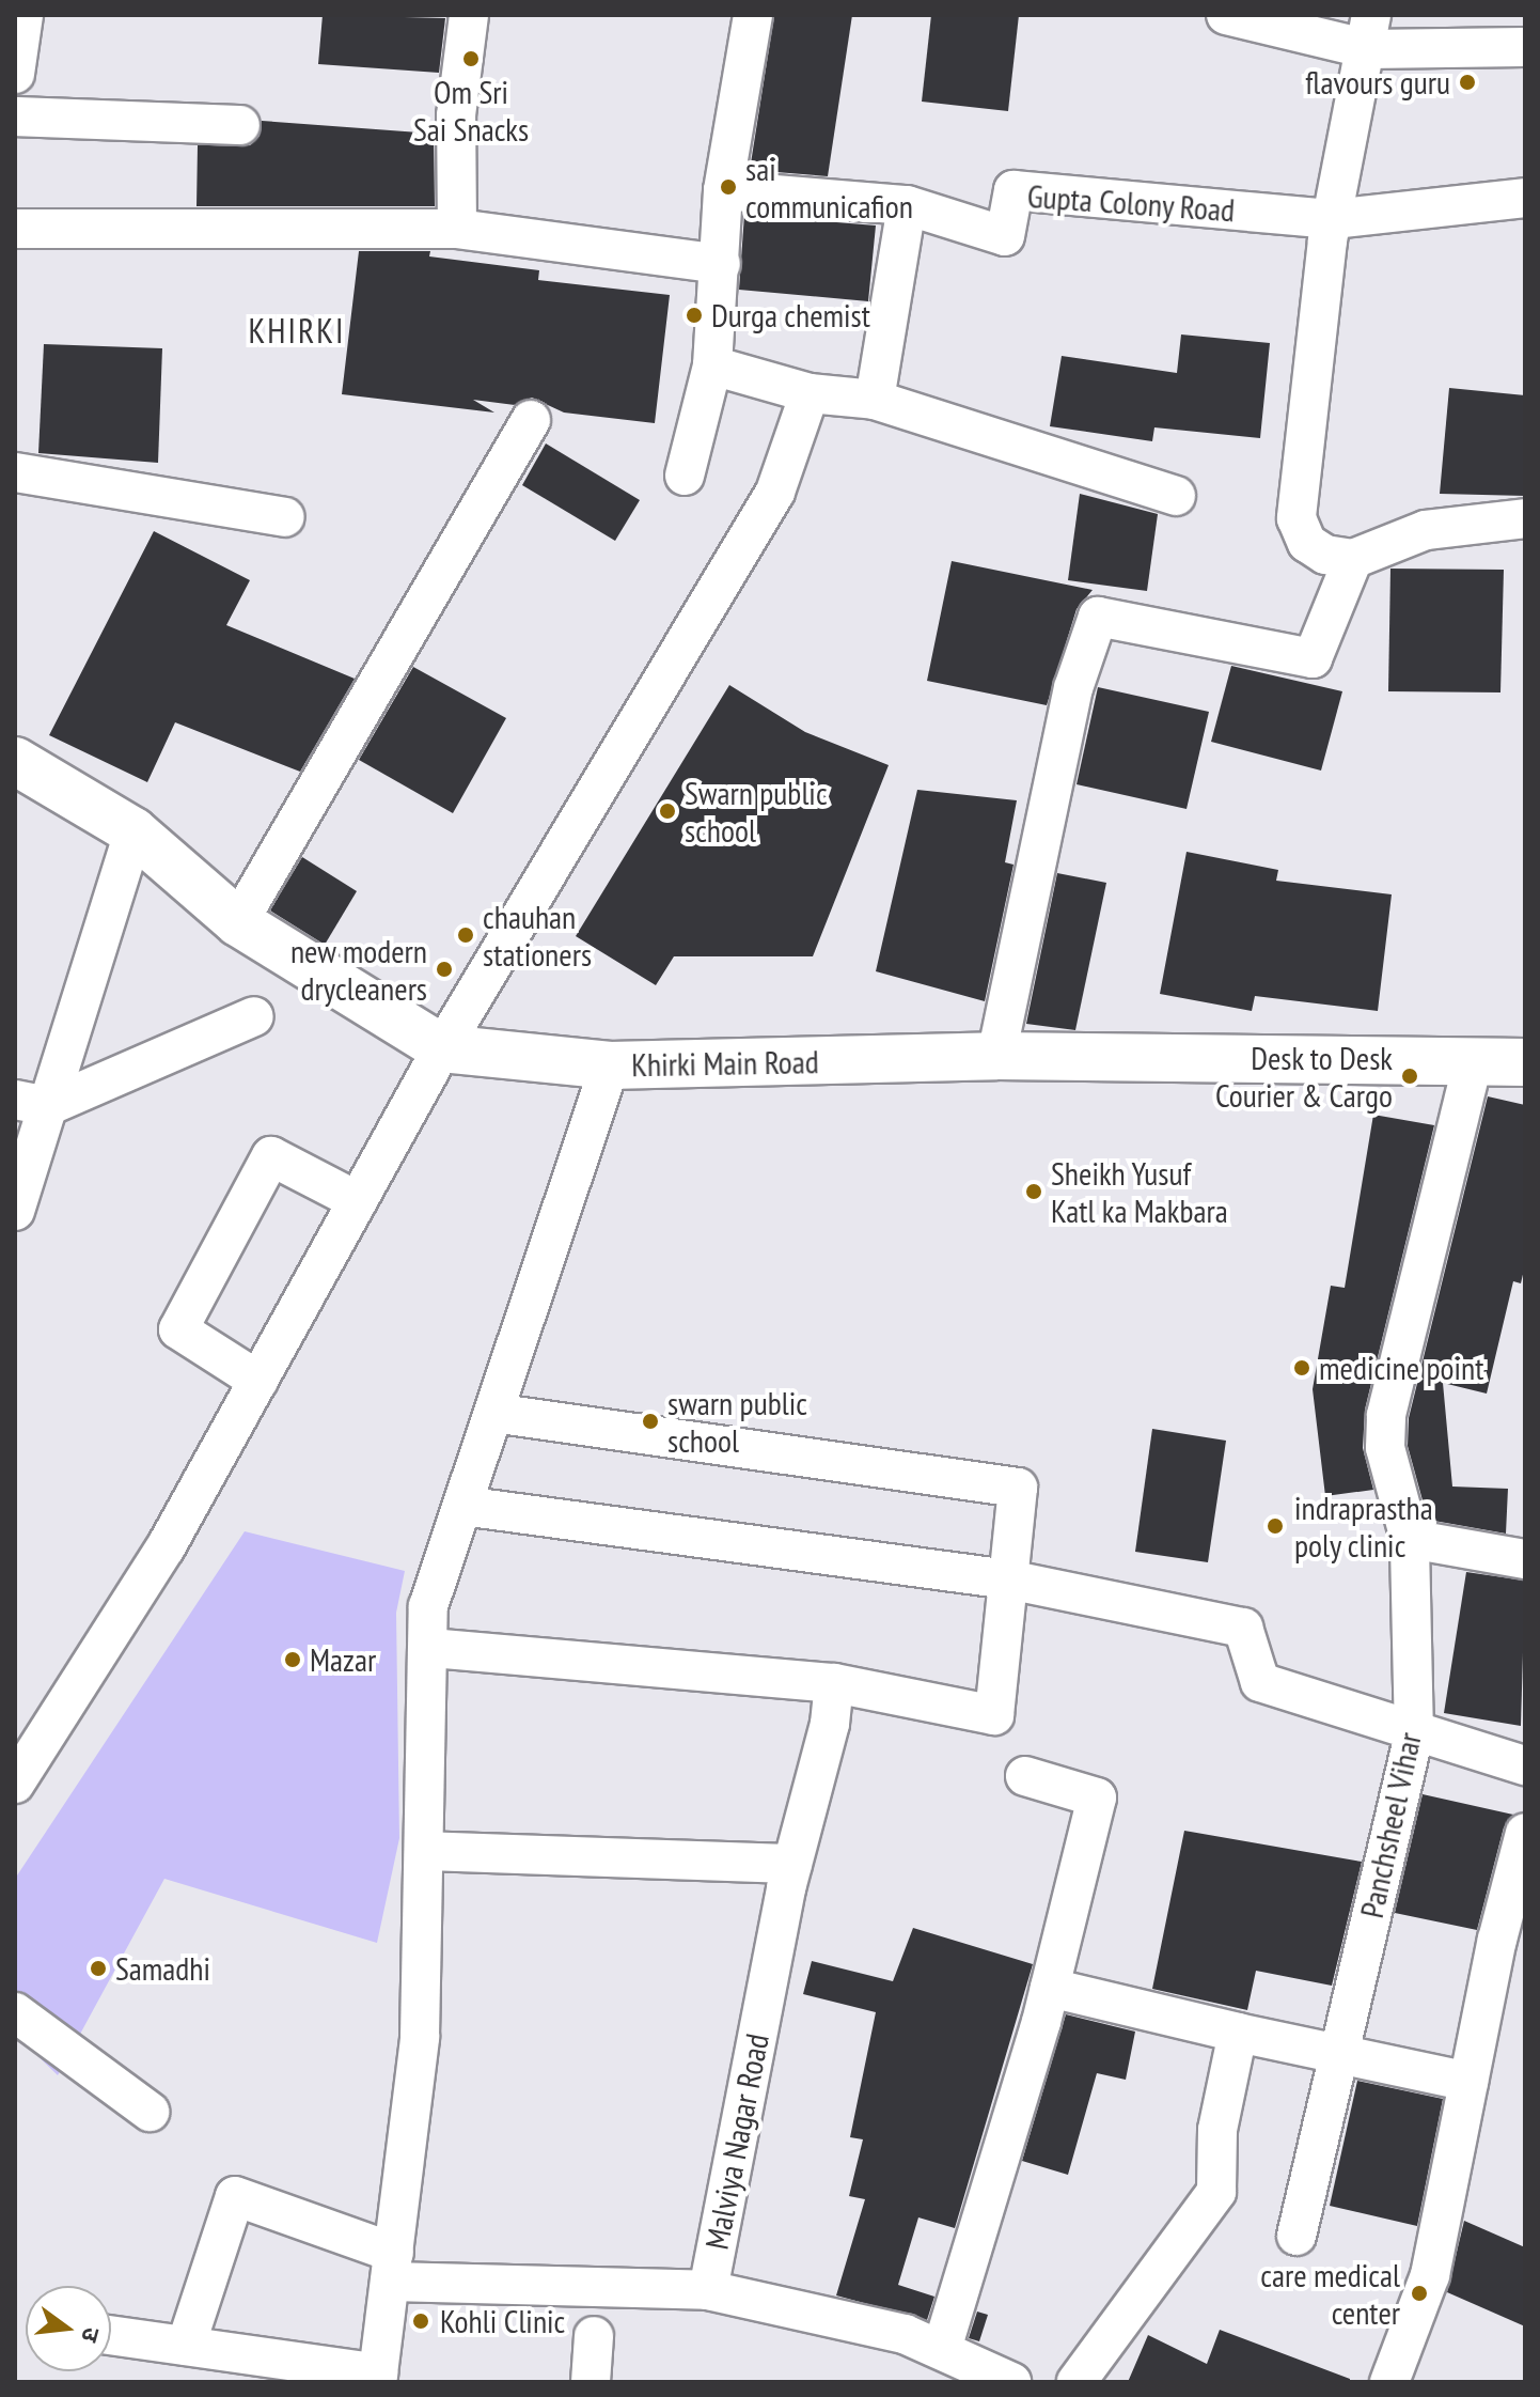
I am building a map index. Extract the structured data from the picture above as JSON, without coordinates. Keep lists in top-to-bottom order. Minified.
{"streets":{"street":["Gupta Colony Road","Khirki Main Road","Panchsheel Vihar","Malviya Nagar Road"]},"crossings":[["Khirki Main Road","Panchsheel Vihar"]],"districts":["KHIRKI"],"places":["Om Sri Sai Snacks","flavours guru","sai communicafion","Durga chemist","Swarn public school","chauhan stationers","new modern drycleaners","Desk to Desk Courier & Cargo","Sheikh Yusuf Katl ka Makbara","medicine point","swarn public school","indraprastha poly clinic","Mazar","Samadhi","care medical center","Kohli Clinic"],"north":"right"}
